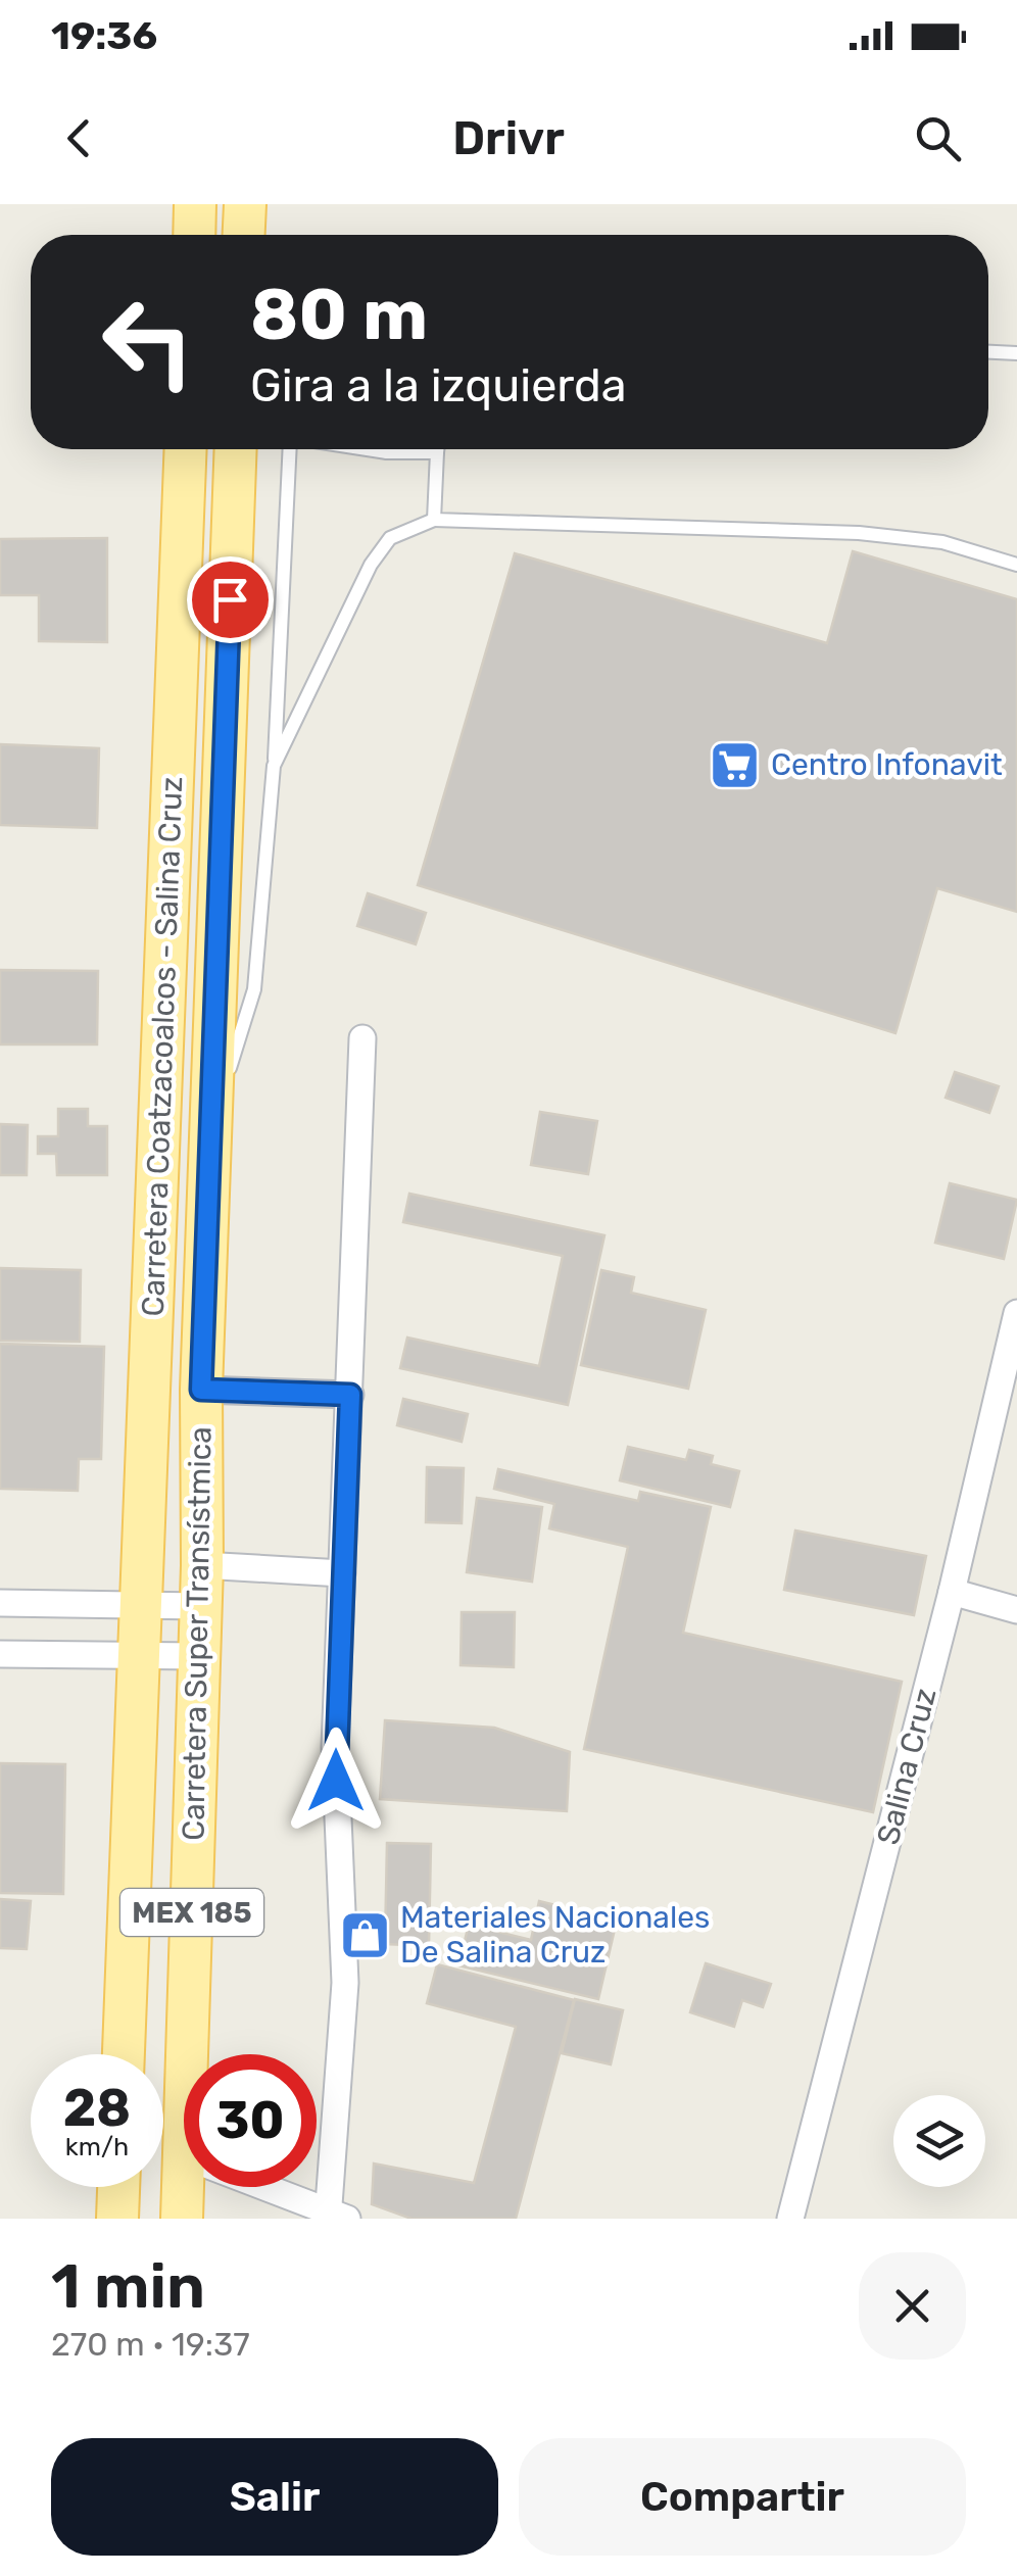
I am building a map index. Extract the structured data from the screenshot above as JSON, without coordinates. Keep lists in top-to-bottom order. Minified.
{"streets":{"main road":["Carretera Coatzacoalcos - Salina Cruz","Carretera Super Transístmica","MEX 185"],"street":["Salina Cruz"]},"crossings":[["Carretera Coatzacoalcos - Salina Cruz","Carretera Super Transístmica"]],"places":{"supermarket":["Centro Infonavit"],"shop":["Materiales Nacionales De Salina Cruz"]},"page":{"status":"19:36","header":"Drivr","turn":["80 m","Gira a la izquierda"],"speed":"28 km/h","limit":"30","heading":["1 min","270 m · 19:37"],"buttons":["Salir","Compartir"]}}
